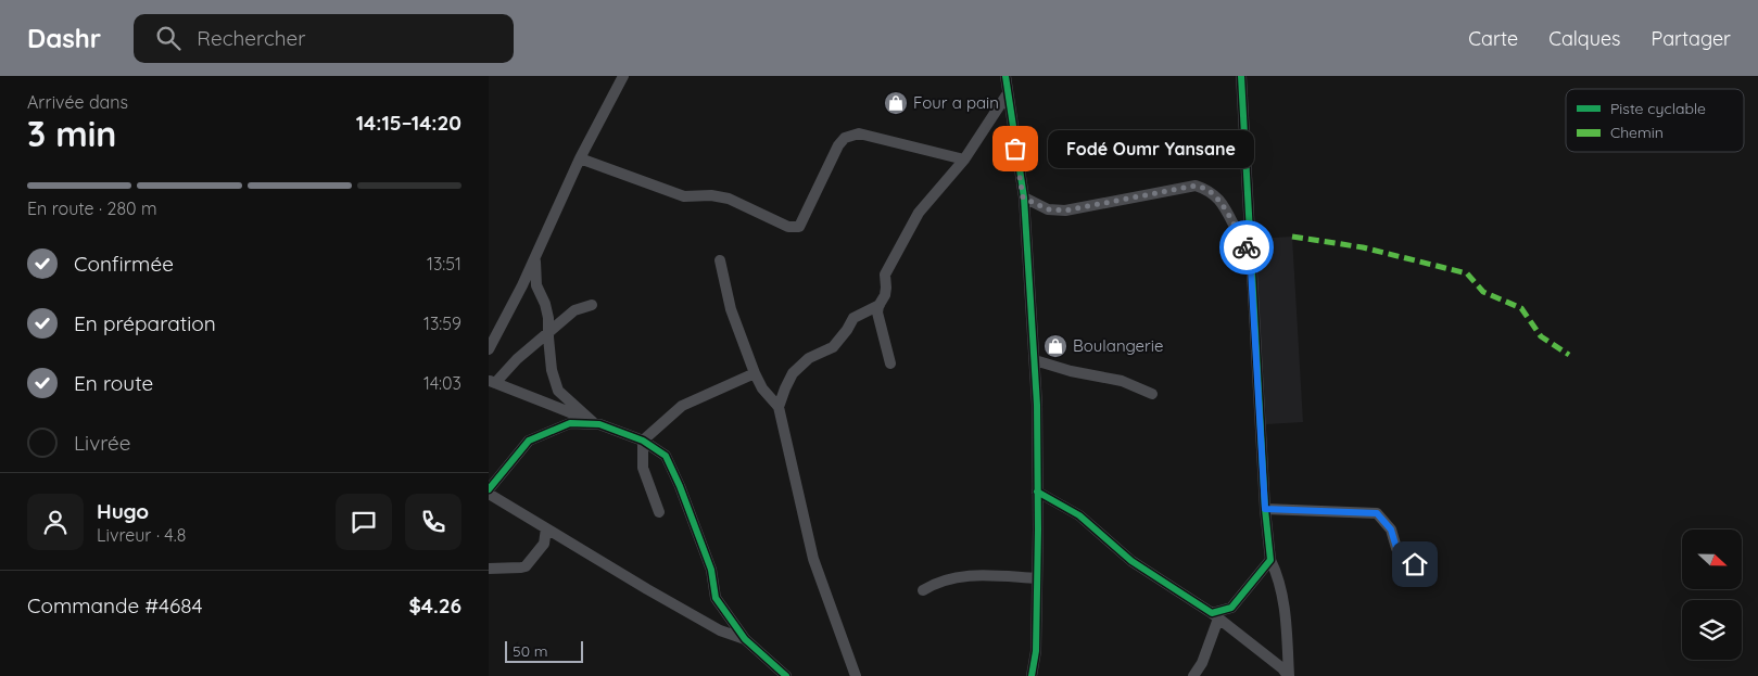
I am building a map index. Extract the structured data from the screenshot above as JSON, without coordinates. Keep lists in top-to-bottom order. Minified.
{"places":{"shop":["Four a pain","Boulangerie"],"other":["Fodé Oumr Yansane"]},"legend":["Piste cyclable","Chemin"],"scale_bar":"50 m","north":"right","page":{"header":"Dashr","search":"Rechercher","nav":["Carte","Calques","Partager"],"heading":["3 min","Arrivée dans","14:15–14:20"],"panel":["Hugo","Livreur · 4.8","Commande #4684","$4.26"],"bubble":"Fodé Oumr Yansane","bar":"En route · 280 m","list":[["Confirmée","13:51"],["En préparation","13:59"],["En route","14:03"],"Livrée"],"scale":"50 m"}}
